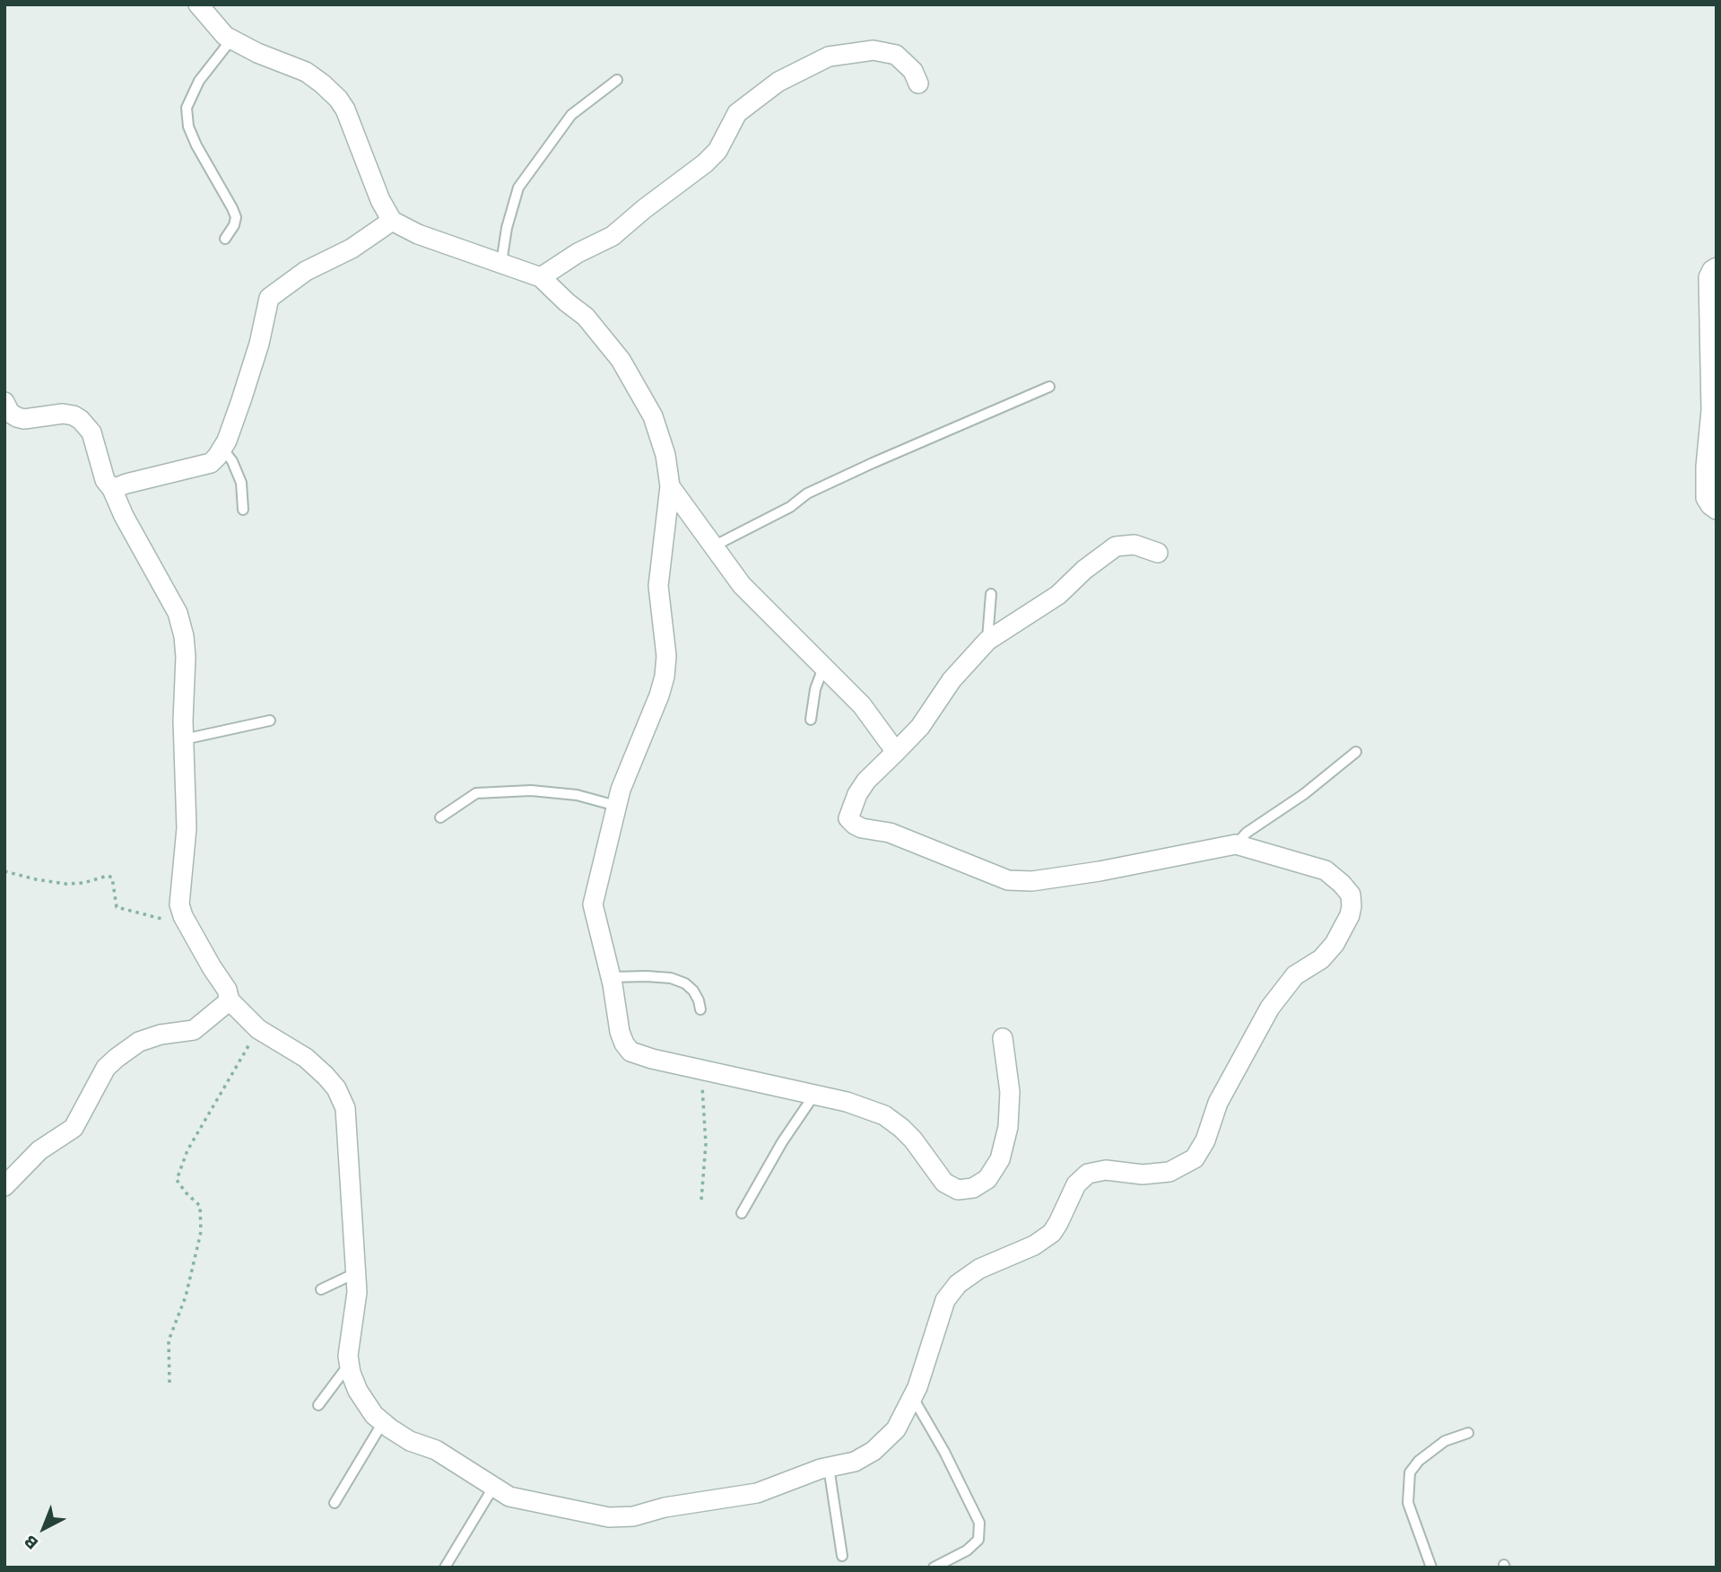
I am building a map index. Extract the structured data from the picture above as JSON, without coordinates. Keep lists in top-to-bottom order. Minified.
{"north":"bottom left"}
